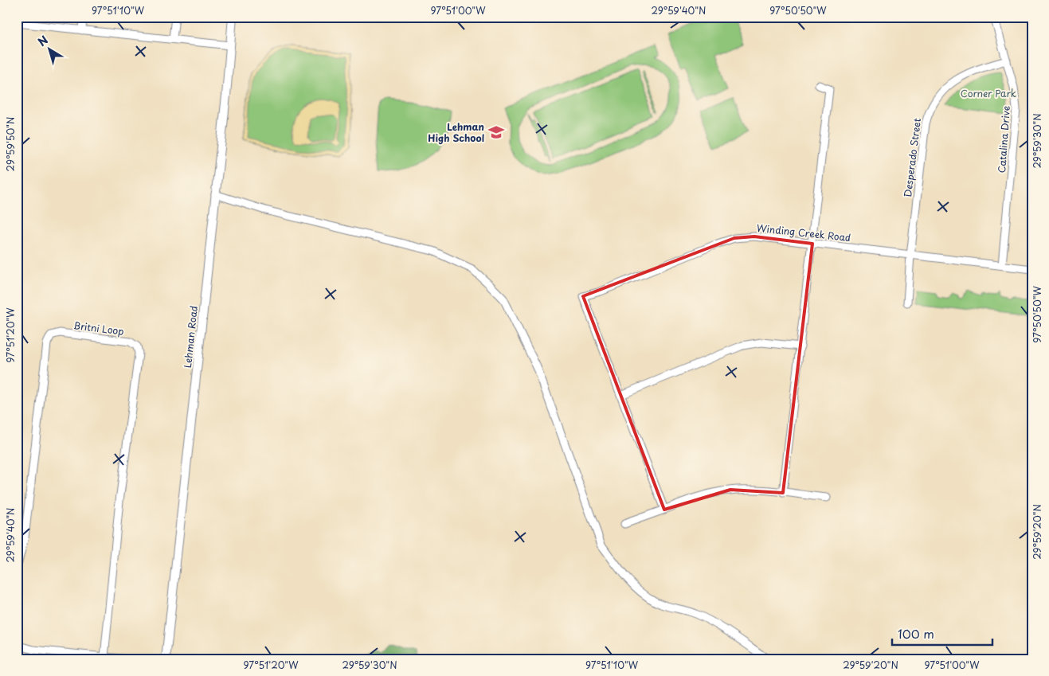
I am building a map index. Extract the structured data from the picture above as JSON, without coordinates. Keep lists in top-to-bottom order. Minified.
{"streets":{"street":["Catalina Drive","Desperado Street","Winding Creek Road","Britni Loop","Lehman Road"]},"crossings":[["Catalina Drive","Desperado Street"],["Catalina Drive","Winding Creek Road"],["Desperado Street","Winding Creek Road"]],"parks":["Corner Park"],"places":{"school or university":["Lehman High School"]},"scale_bar":"100 m","north":"top left","coordinates":["97°51'10\"W","97°51'00\"W","29°59'40\"N","97°50'50\"W","29°59'30\"N","29°59'50\"N","97°51'20\"W","29°59'20\"N"]}
